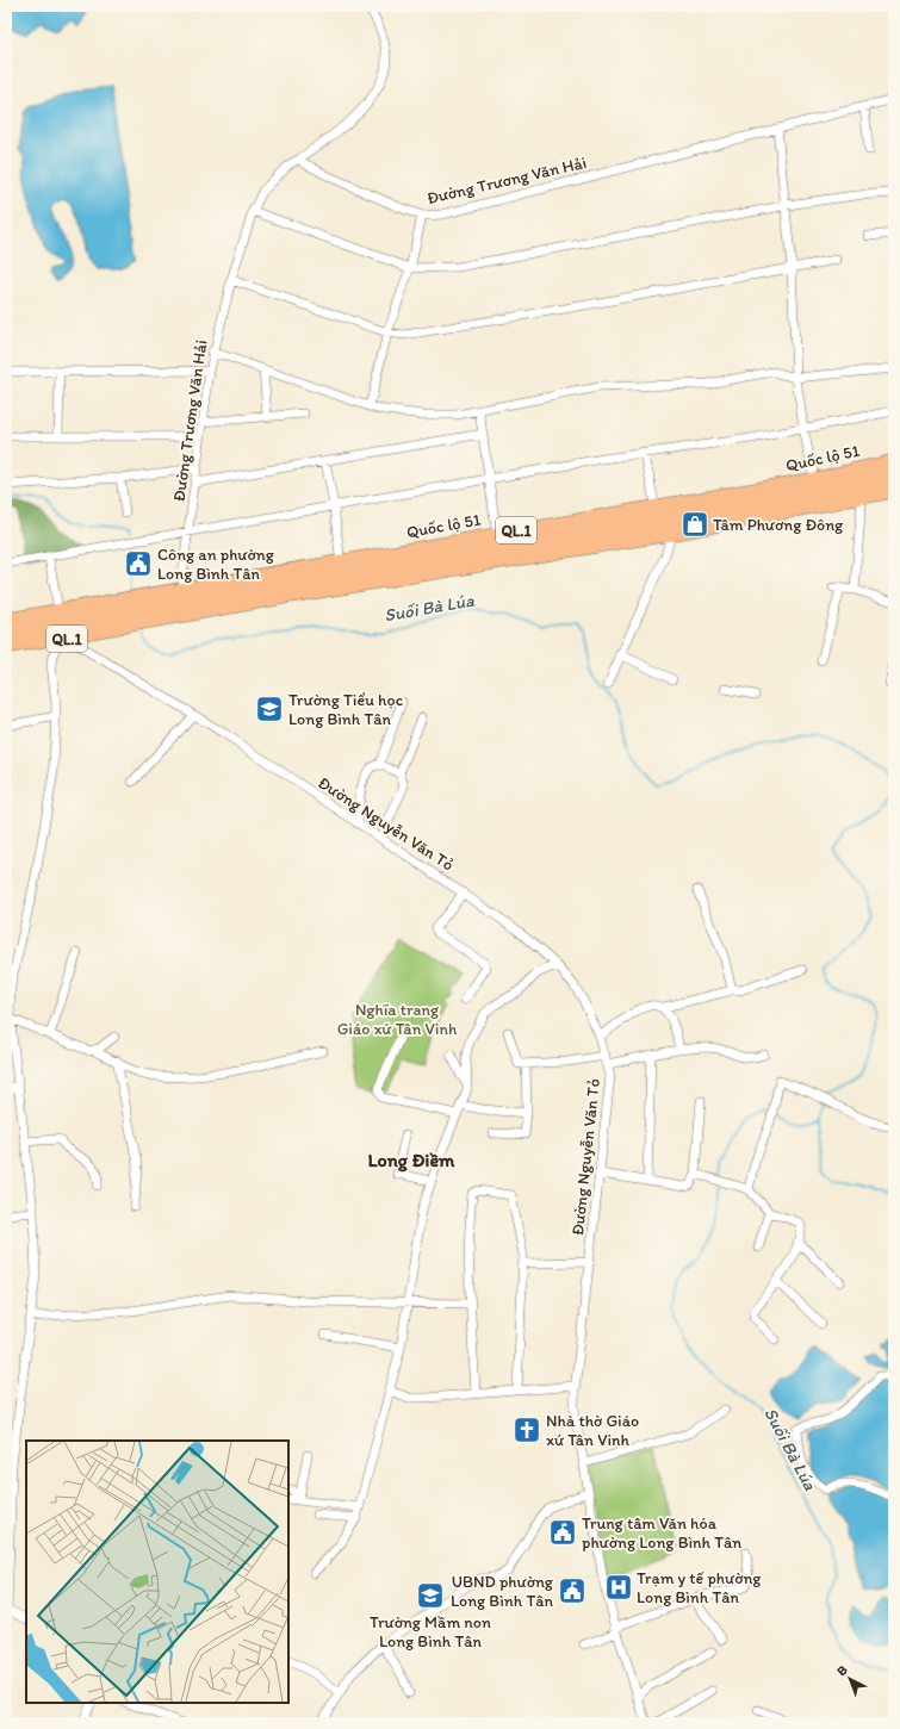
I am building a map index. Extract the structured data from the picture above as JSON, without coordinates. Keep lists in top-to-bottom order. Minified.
{"streets":{"highway":["Quốc lộ 51","QL.1"],"street":["Đường Trương Văn Hải","Đường Nguyễn Văn Tỏ"]},"crossings":[["Đường Trương Văn Hải","Quốc lộ 51"],["Quốc lộ 51","QL.1"],["QL.1","Đường Nguyễn Văn Tỏ"]],"districts":["Long Điềm"],"water":["Suối Bà Lúa"],"parks":["Nghĩa trang Giáo xứ Tân Vinh"],"places":{"shop":["Tâm Phương Đông"],"public building":["Công an phường Long Bình Tân","Trung tâm Văn hóa phường Long Bình Tân","UBND phường Long Bình Tân"],"school or university":["Trường Tiểu học Long Bình Tân","Trường Mầm non Long Bình Tân"],"church":["Nhà thờ Giáo xứ Tân Vinh"],"hospital":["Trạm y tế phường Long Bình Tân"]},"north":"top left"}
